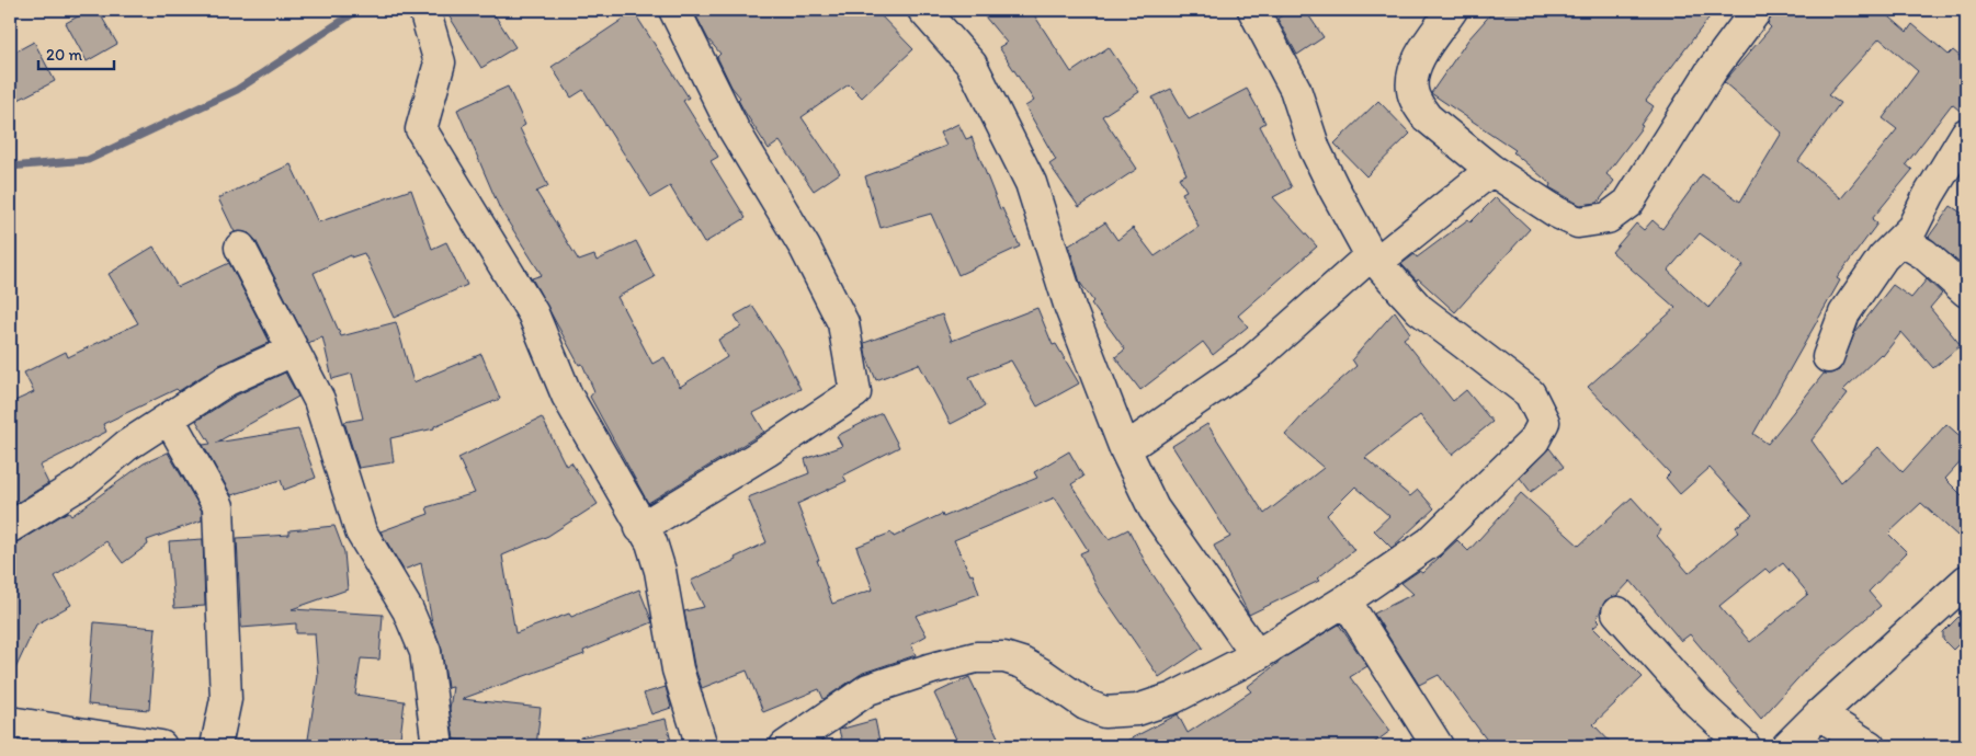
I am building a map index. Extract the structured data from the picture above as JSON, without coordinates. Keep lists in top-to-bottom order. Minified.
{"scale_bar":"20 m"}
